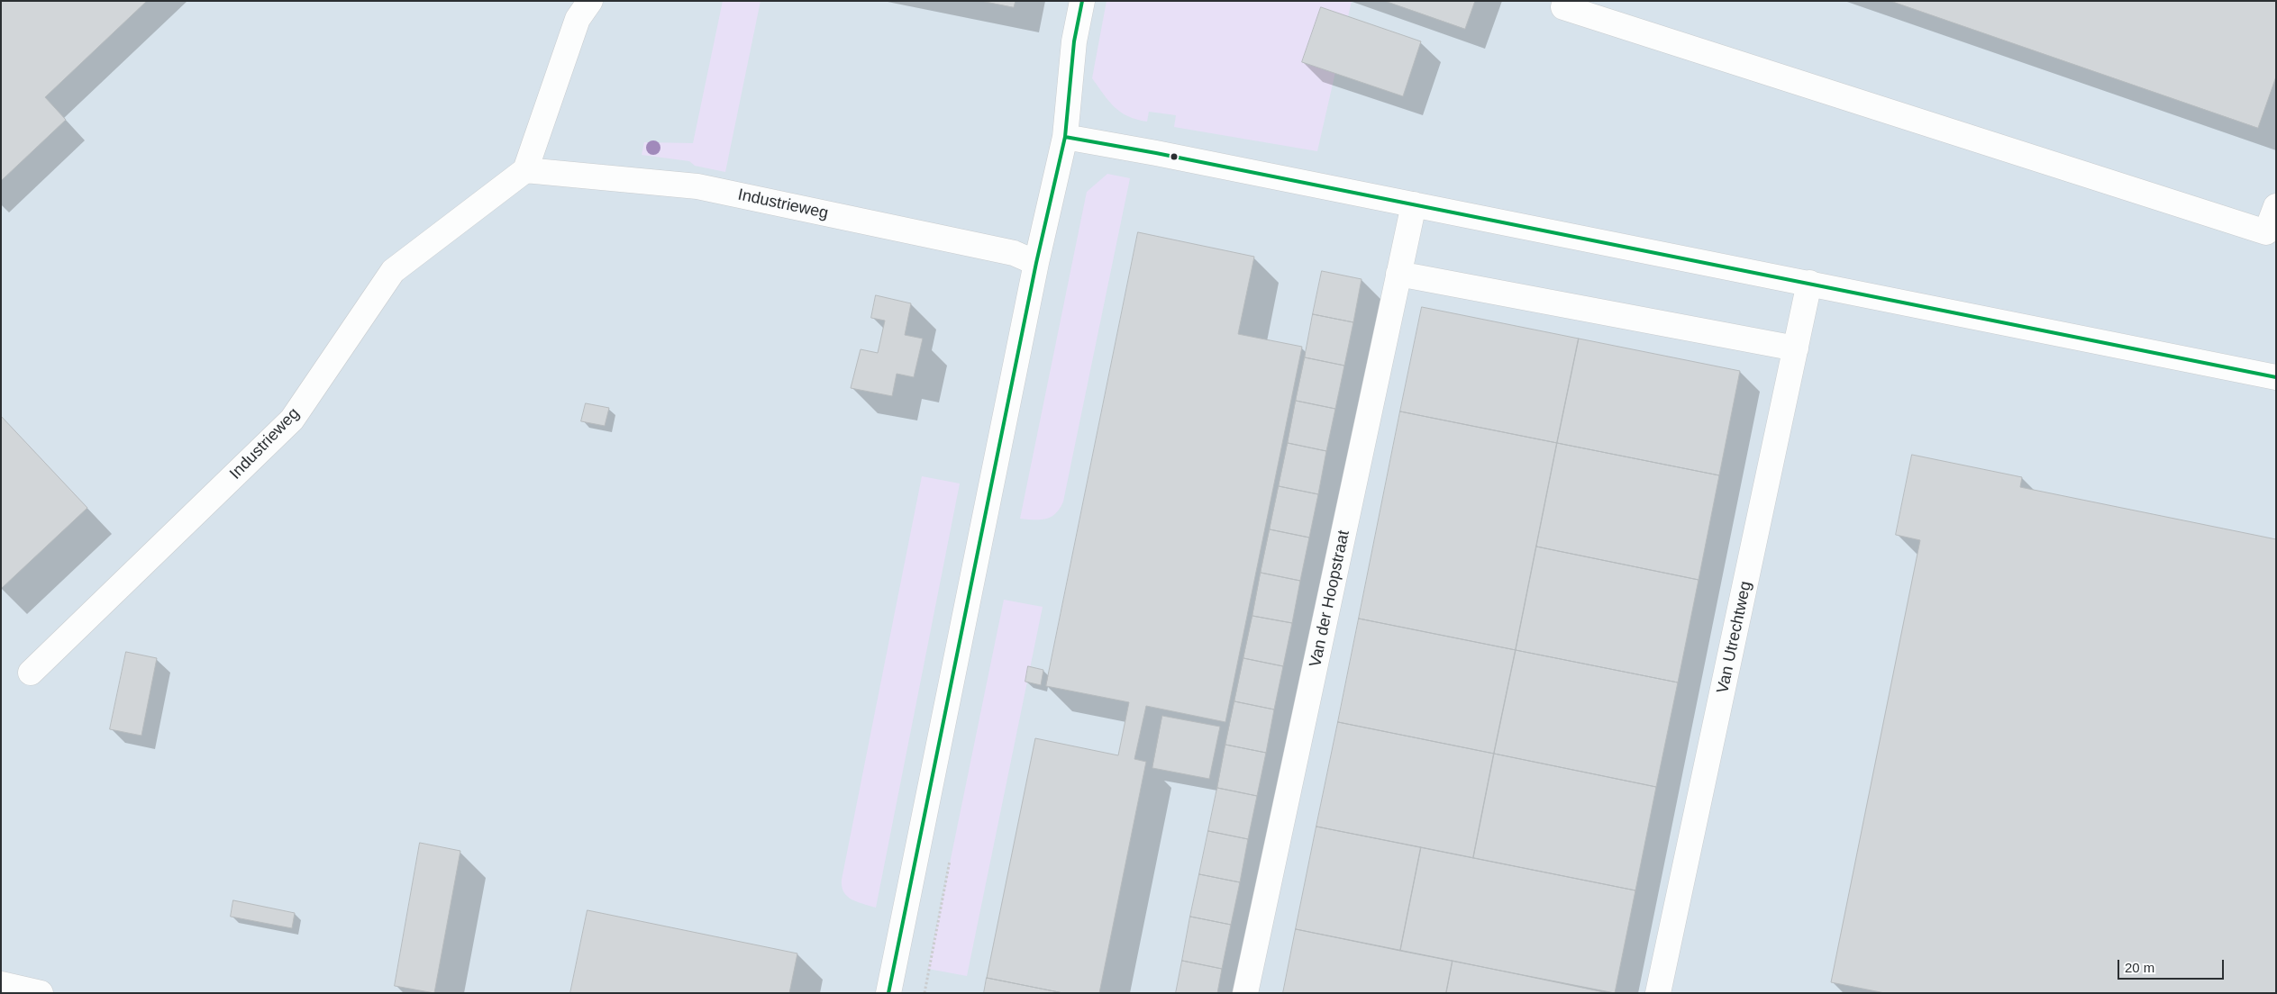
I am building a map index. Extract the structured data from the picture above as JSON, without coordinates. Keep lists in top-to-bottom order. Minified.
{"streets":{"street":["Industrieweg","Van der Hoopstraat","Van Utrechtweg"]},"scale_bar":"20 m"}
